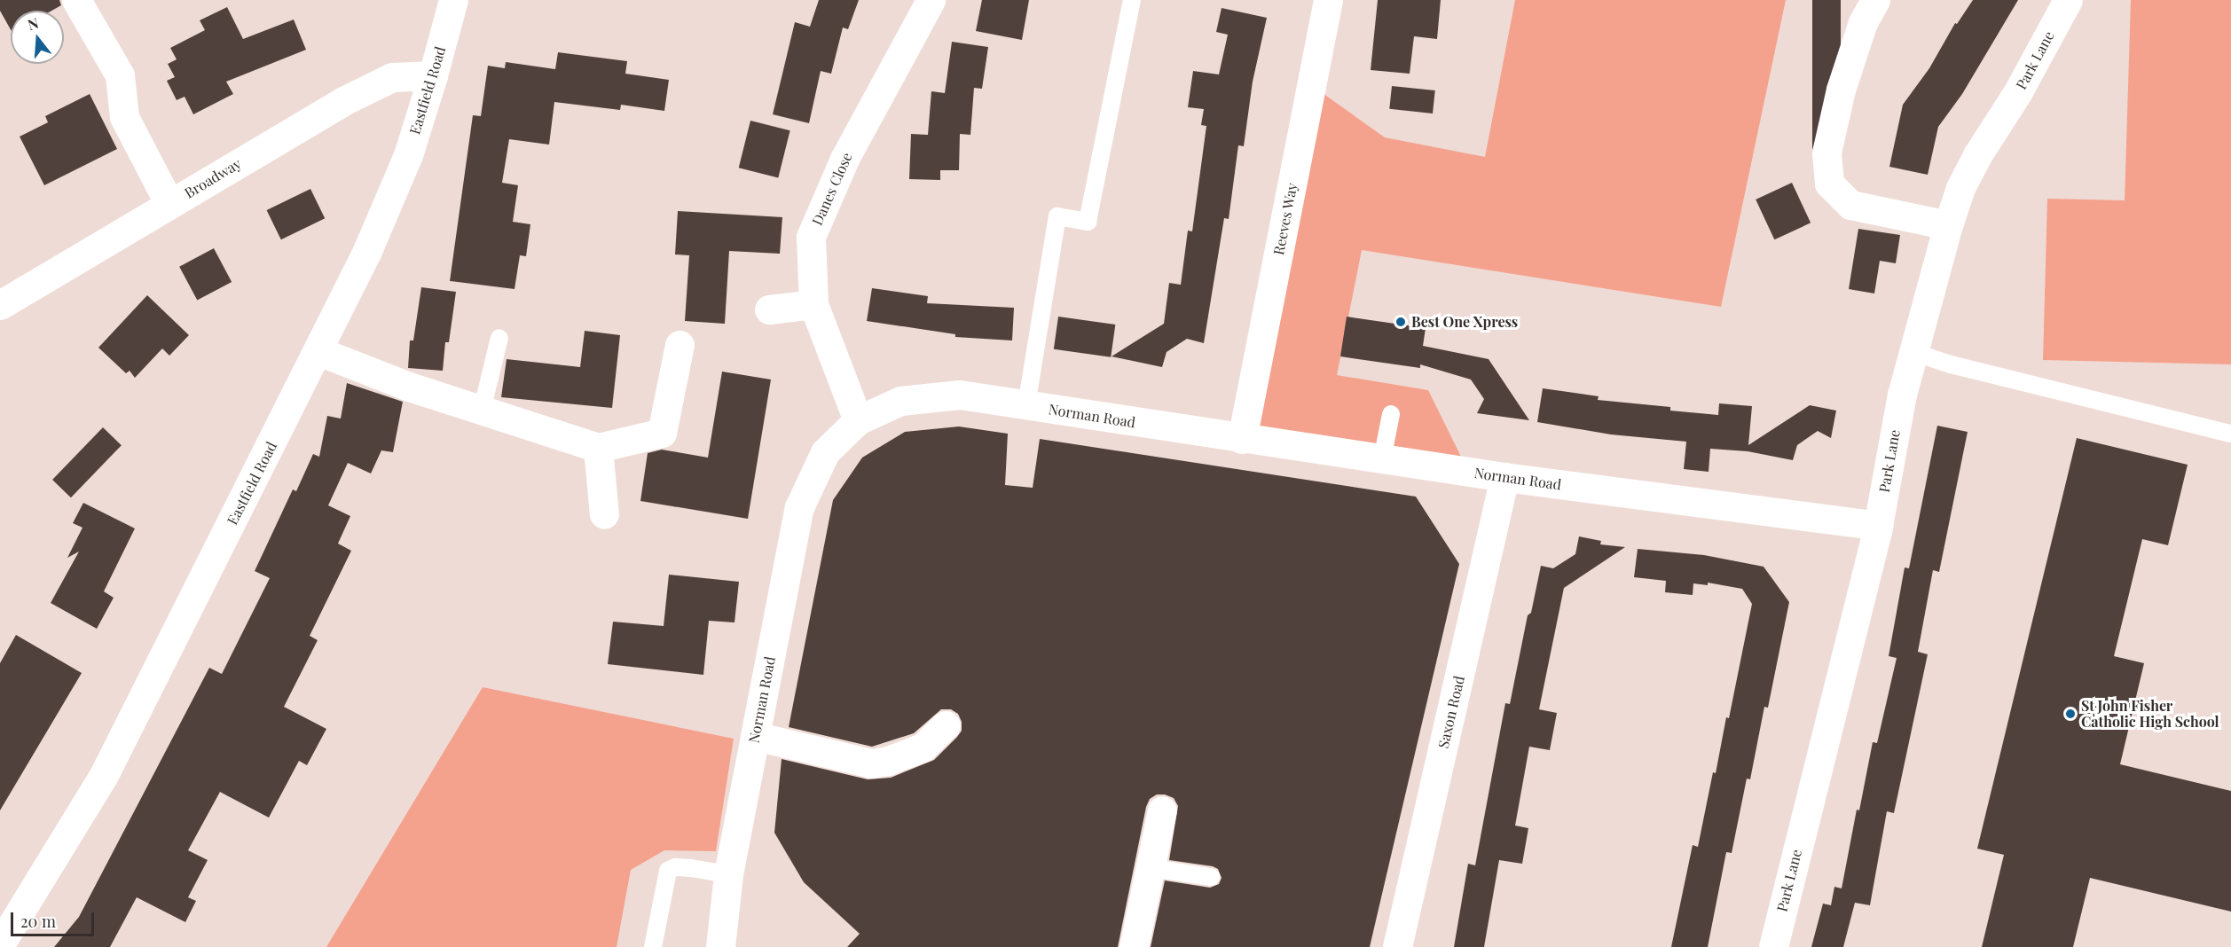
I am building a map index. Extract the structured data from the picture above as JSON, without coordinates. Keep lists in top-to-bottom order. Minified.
{"streets":{"street":["Park Lane","Eastfield Road","Broadway","Danes Close","Reeves Way","Norman Road","Saxon Road"]},"crossings":[["Park Lane","Norman Road"],["Eastfield Road","Broadway"],["Danes Close","Norman Road"],["Reeves Way","Norman Road"],["Norman Road","Saxon Road"]],"places":["Best One Xpress","St John Fisher Catholic High School"],"scale_bar":"20 m","north":"top"}
